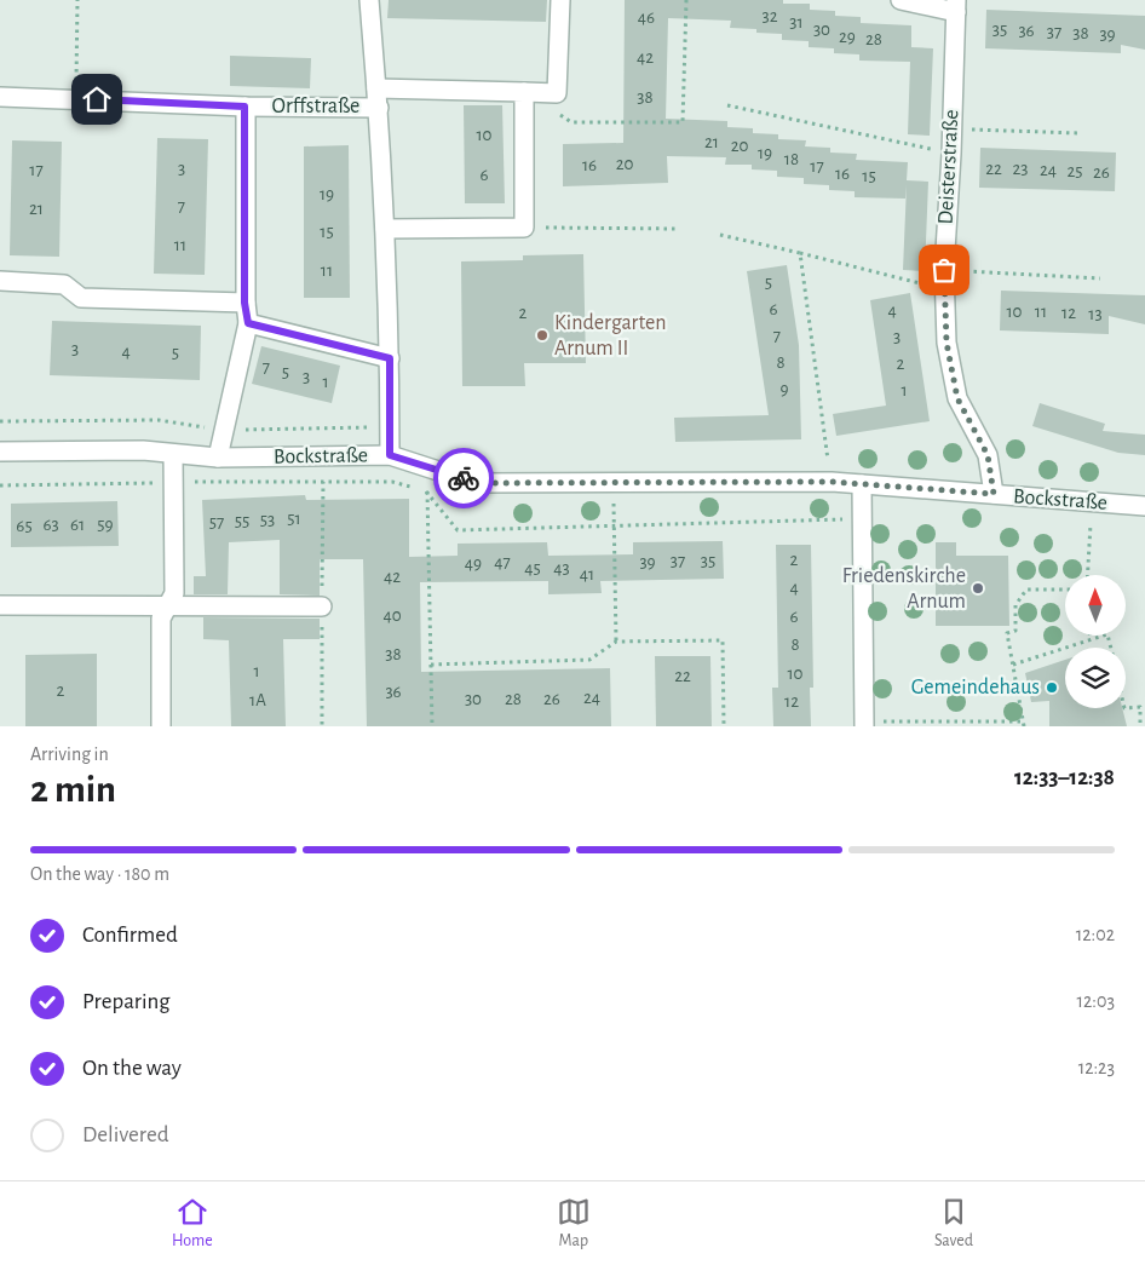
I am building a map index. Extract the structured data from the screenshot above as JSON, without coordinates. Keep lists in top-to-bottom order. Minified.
{"streets":{"street":["Orffstraße","Deisterstraße","Bockstraße"]},"crossings":[["Deisterstraße","Bockstraße"]],"places":["Kindergarten Arnum II","Friedenskirche Arnum","Gemeindehaus"],"house_numbers":["32","46","31","30","35","36","37","38","39","29","28","42","38","10","21","20","19","18","20","16","17","3","22","23","17","24","25","26","16","6","15","19","7","21","15","11","11","5","6","4","10","11","2","12","13","7","3","3","4","5","8","2","7","5","3","1","9","1","51","53","55","57","63","61","59","65","2","37","35","47","39","49","45","43","41","42","4","40","6","8","38","1","10","22","2","36","24","30","28","26","1A","12"],"north":"top","page":{"heading":["2 min","Arriving in","12:33–12:38"],"bar":"On the way · 180 m","list":[["Confirmed","12:02"],["Preparing","12:03"],["On the way","12:23"],"Delivered"],"tabs":["Home","Map","Saved"]}}
